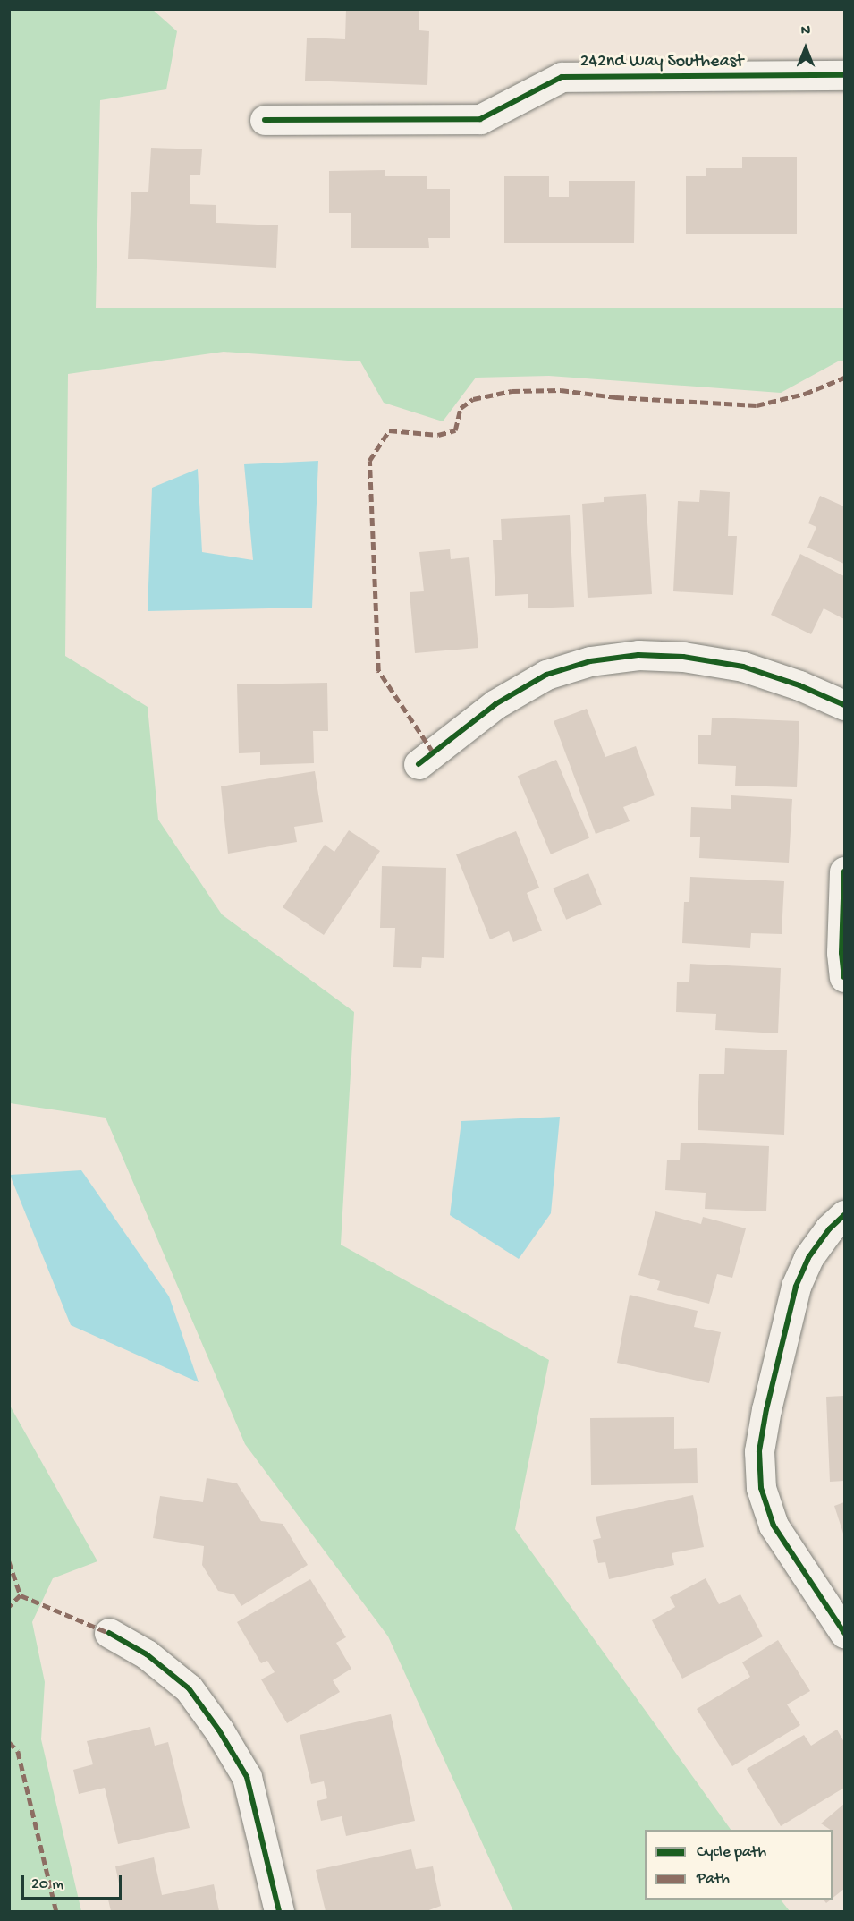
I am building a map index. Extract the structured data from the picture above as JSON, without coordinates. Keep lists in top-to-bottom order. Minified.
{"streets":{"street":["242nd Way Southeast"]},"legend":["Cycle path","Path"],"scale_bar":"20 m","north":"top"}
